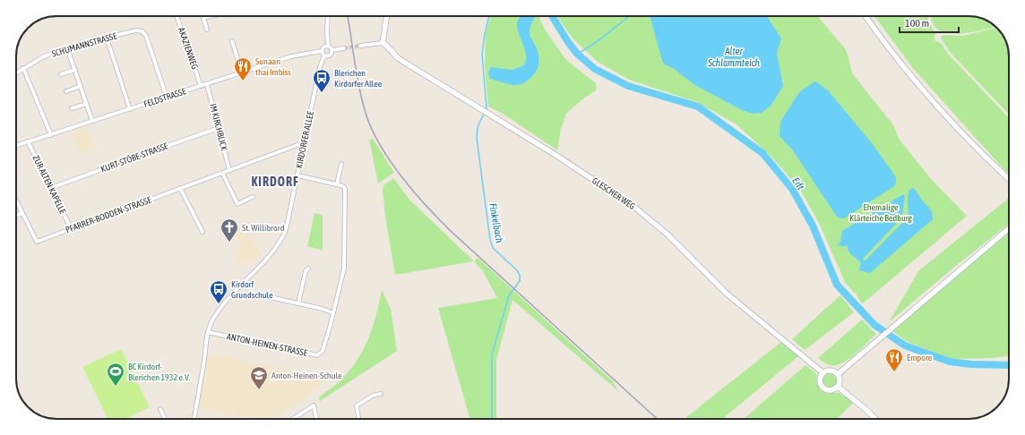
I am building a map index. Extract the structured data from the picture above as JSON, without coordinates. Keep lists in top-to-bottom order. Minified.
{"streets":{"street":["SCHUMANNSTRASSE","AKAZIENWEG","FELDSTRASSE","IM KIRCHBLICK","KIRDORFER ALLEE","KURT-STÖBE-STRASSE","ZUR ALTEN KAPELLE","GLESCHER WEG","PFARRER-BODDEN-STRASSE","ANTON-HEINEN-STRASSE"]},"crossings":[["SCHUMANNSTRASSE","FELDSTRASSE"],["AKAZIENWEG","FELDSTRASSE"],["FELDSTRASSE","IM KIRCHBLICK"],["FELDSTRASSE","KIRDORFER ALLEE"],["FELDSTRASSE","ZUR ALTEN KAPELLE"],["IM KIRCHBLICK","KURT-STÖBE-STRASSE"],["IM KIRCHBLICK","PFARRER-BODDEN-STRASSE"],["KIRDORFER ALLEE","PFARRER-BODDEN-STRASSE"],["KIRDORFER ALLEE","ANTON-HEINEN-STRASSE"],["KURT-STÖBE-STRASSE","ZUR ALTEN KAPELLE"],["ZUR ALTEN KAPELLE","PFARRER-BODDEN-STRASSE"]],"districts":["KIRDORF"],"water":["Alter Schlammteich","Erft","Finkelbach"],"parks":["Ehemalige Klärteiche Bedburg"],"places":{"restaurant":["Sunaan thai Imbiss","Empore"],"bus stop":["Blerichen Kirdorfer Allee","Kirdorf Grundschule"],"church":["St. Willibrord"],"sports":["BC Kirdorf- Blerichen 1932 e.V."],"school or university":["Anton-Heinen-Schule"]},"scale_bar":"100 m"}
